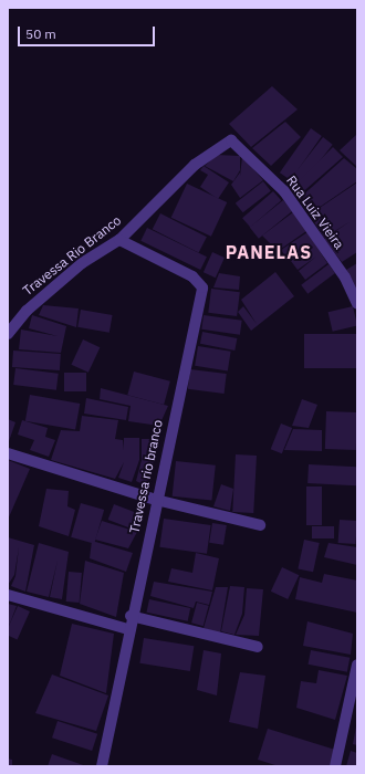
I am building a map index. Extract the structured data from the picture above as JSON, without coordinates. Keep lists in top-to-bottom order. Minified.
{"streets":{"street":["Rua Luiz Vieira","Travessa Rio Branco","Travessa rio branco"]},"crossings":[["Rua Luiz Vieira","Travessa Rio Branco"],["Travessa Rio Branco","Travessa rio branco"]],"districts":["PANELAS"],"scale_bar":"50 m"}
